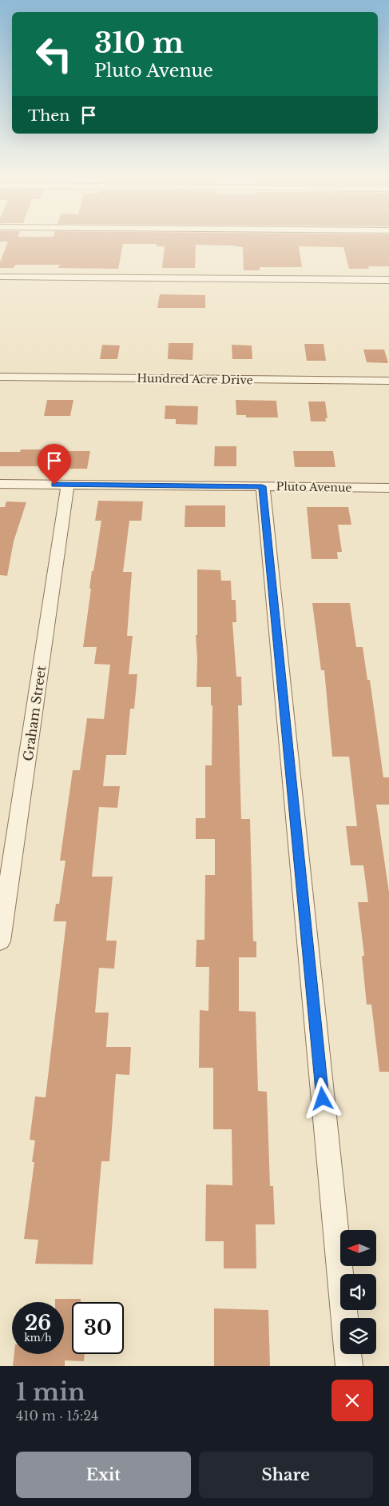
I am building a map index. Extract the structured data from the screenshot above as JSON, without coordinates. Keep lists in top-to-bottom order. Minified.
{"streets":{"street":["Hundred Acre Drive","Pluto Avenue","Graham Street"]},"crossings":[["Pluto Avenue","Graham Street"]],"north":"left","page":{"turn":["310 m","Pluto Avenue"],"then":"Then","speed":"26 km/h","limit":"30","heading":["1 min","410 m · 15:24"],"buttons":["Exit","Share"]}}
